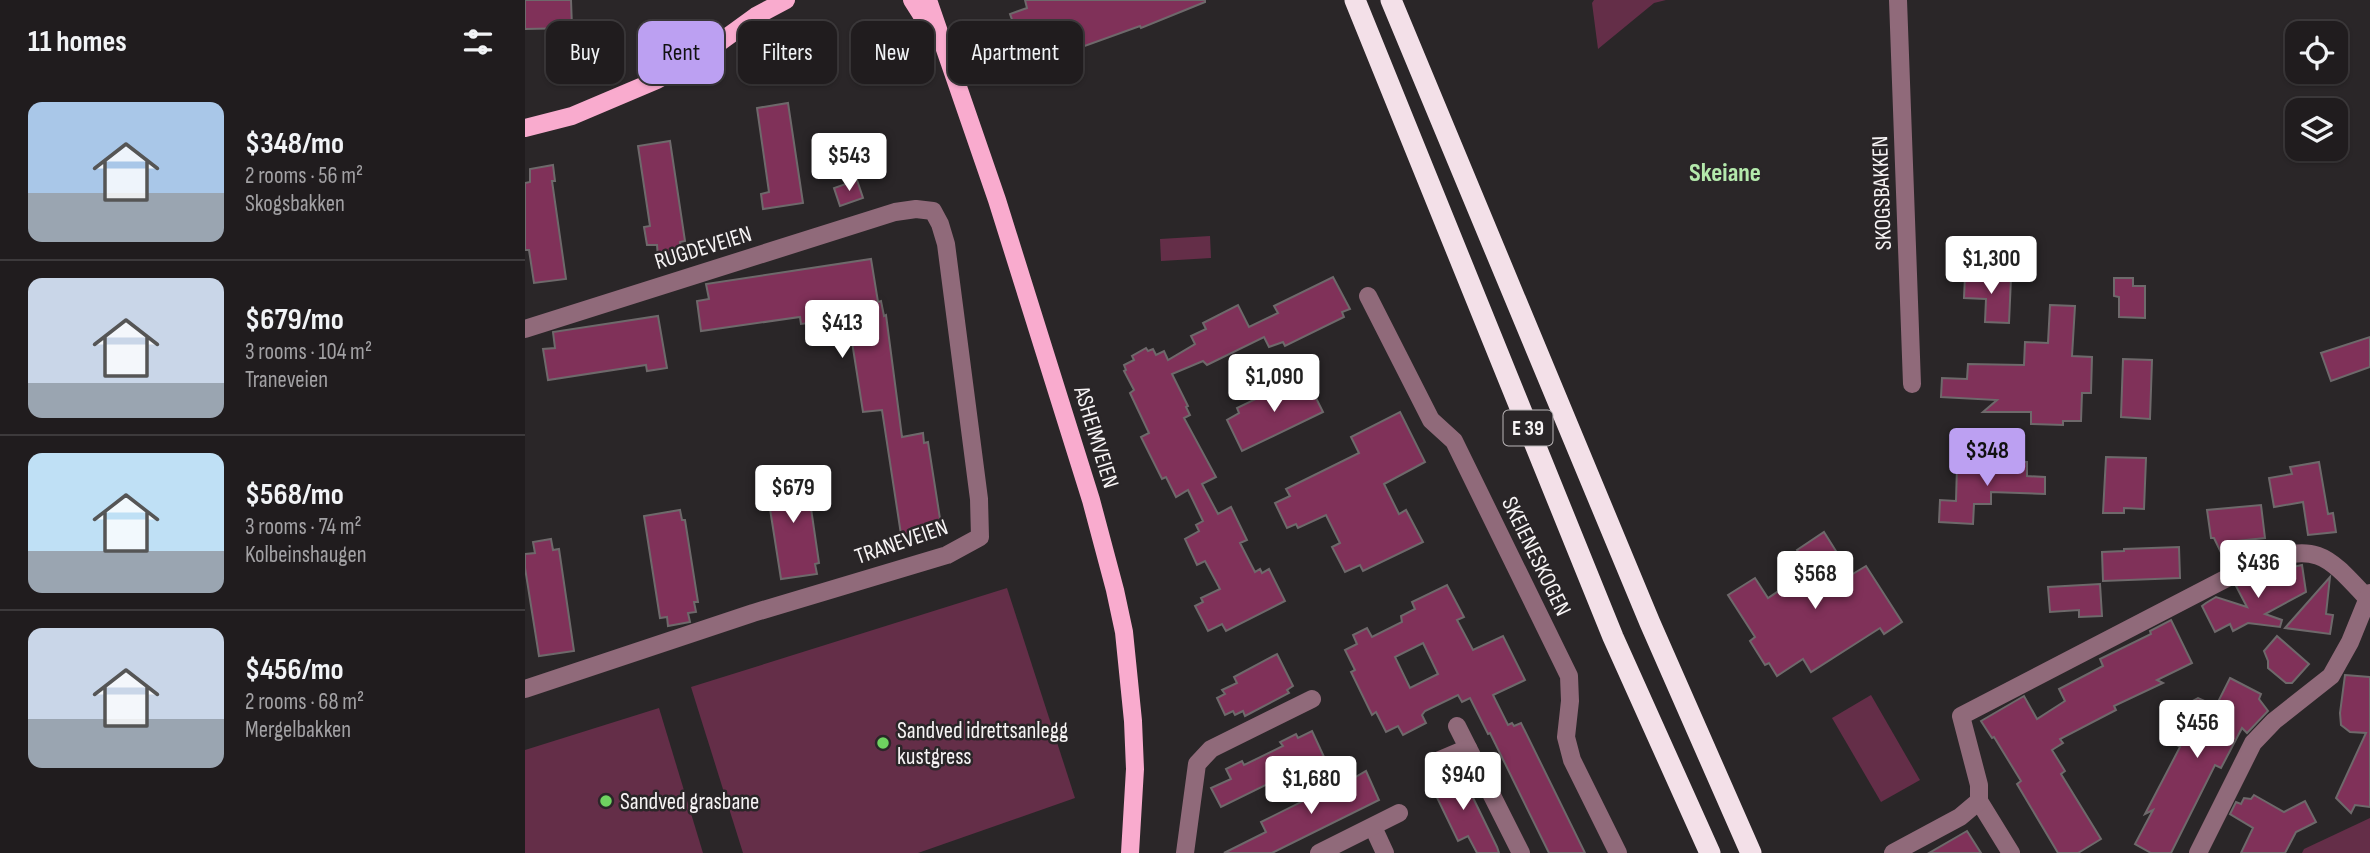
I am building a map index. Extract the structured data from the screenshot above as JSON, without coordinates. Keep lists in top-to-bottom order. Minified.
{"streets":{"highway":["E 39"],"main road":["ASHEIMVEIEN"],"street":["SKOGSBAKKEN","RUGDEVEIEN","TRANEVEIEN","SKEIENESKOGEN"]},"crossings":[["RUGDEVEIEN","TRANEVEIEN"]],"districts":["Skeiane"],"places":["Sandved idrettsanlegg kustgress","Sandved grasbane"],"page":{"heading":"11 homes","chip":["Buy","Rent","Filters","New","Apartment"],"list":[{"name":"$348/mo","note":"2 rooms · 56 m² · Skogsbakken"},{"name":"$679/mo","note":"3 rooms · 104 m² · Traneveien"},{"name":"$568/mo","note":"3 rooms · 74 m² · Kolbeinshaugen"},{"name":"$456/mo","note":"2 rooms · 68 m² · Mergelbakken"}],"price":["$543","$1,300","$413","$1,090","$348","$679","$436","$568","$456","$940","$1,680"]}}
